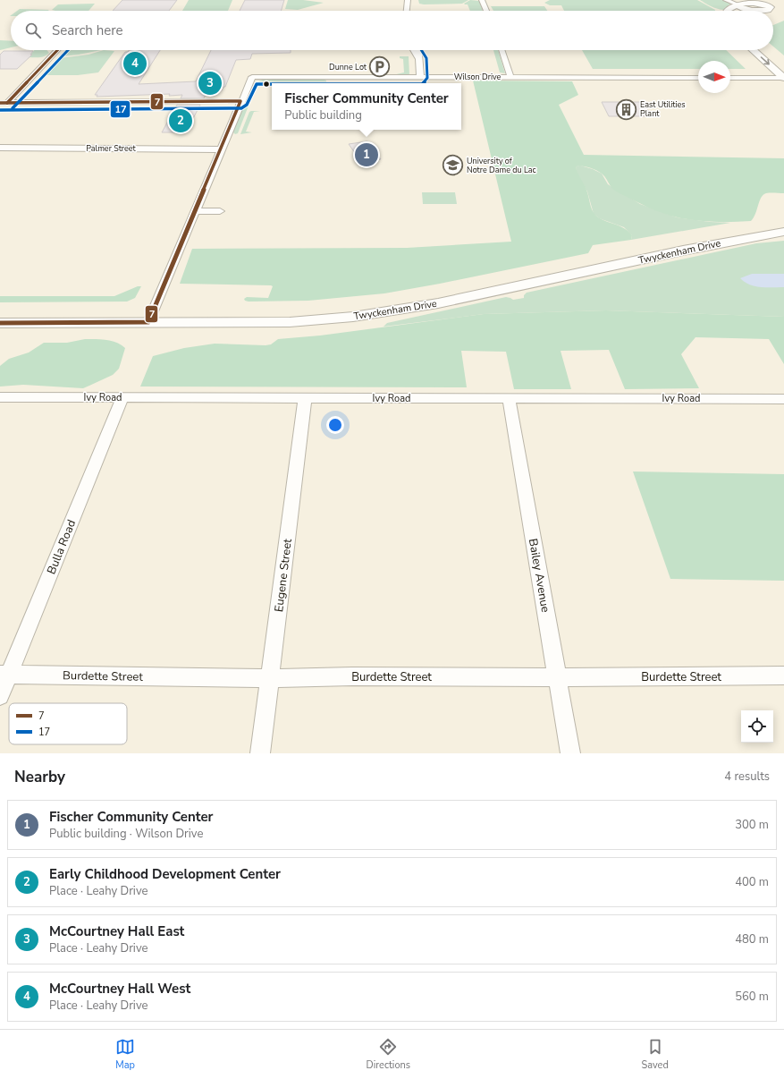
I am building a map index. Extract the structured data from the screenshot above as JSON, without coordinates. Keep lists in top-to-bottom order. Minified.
{"streets":{"street":["Wilson Drive","Palmer Street","Twyckenham Drive","Ivy Road","Bulla Road","Eugene Street","Bailey Avenue","Burdette Street"]},"crossings":[["Ivy Road","Bulla Road"],["Ivy Road","Eugene Street"],["Ivy Road","Bailey Avenue"],["Bulla Road","Burdette Street"],["Eugene Street","Burdette Street"],["Bailey Avenue","Burdette Street"]],"places":{"parking":["Dunne Lot"],"building":["East Utilities Plant"],"school or university":["University of Notre Dame du Lac"]},"lines":["transit line 7","transit line 17"],"legend":["7","17"],"north":"right","page":{"search":"Search here","pins":["4","3","2","1"],"popup":["Fischer Community Center","Public building"],"heading":["Nearby","4 results"],"list":[{"mark":"1","name":"Fischer Community Center","note":"Public building · Wilson Drive","value":"300 m"},{"mark":"2","name":"Early Childhood Development Center","note":"Place · Leahy Drive","value":"400 m"},{"mark":"3","name":"McCourtney Hall East","note":"Place · Leahy Drive","value":"480 m"},{"mark":"4","name":"McCourtney Hall West","note":"Place · Leahy Drive","value":"560 m"}],"nav":["Map","Directions","Saved"]}}
